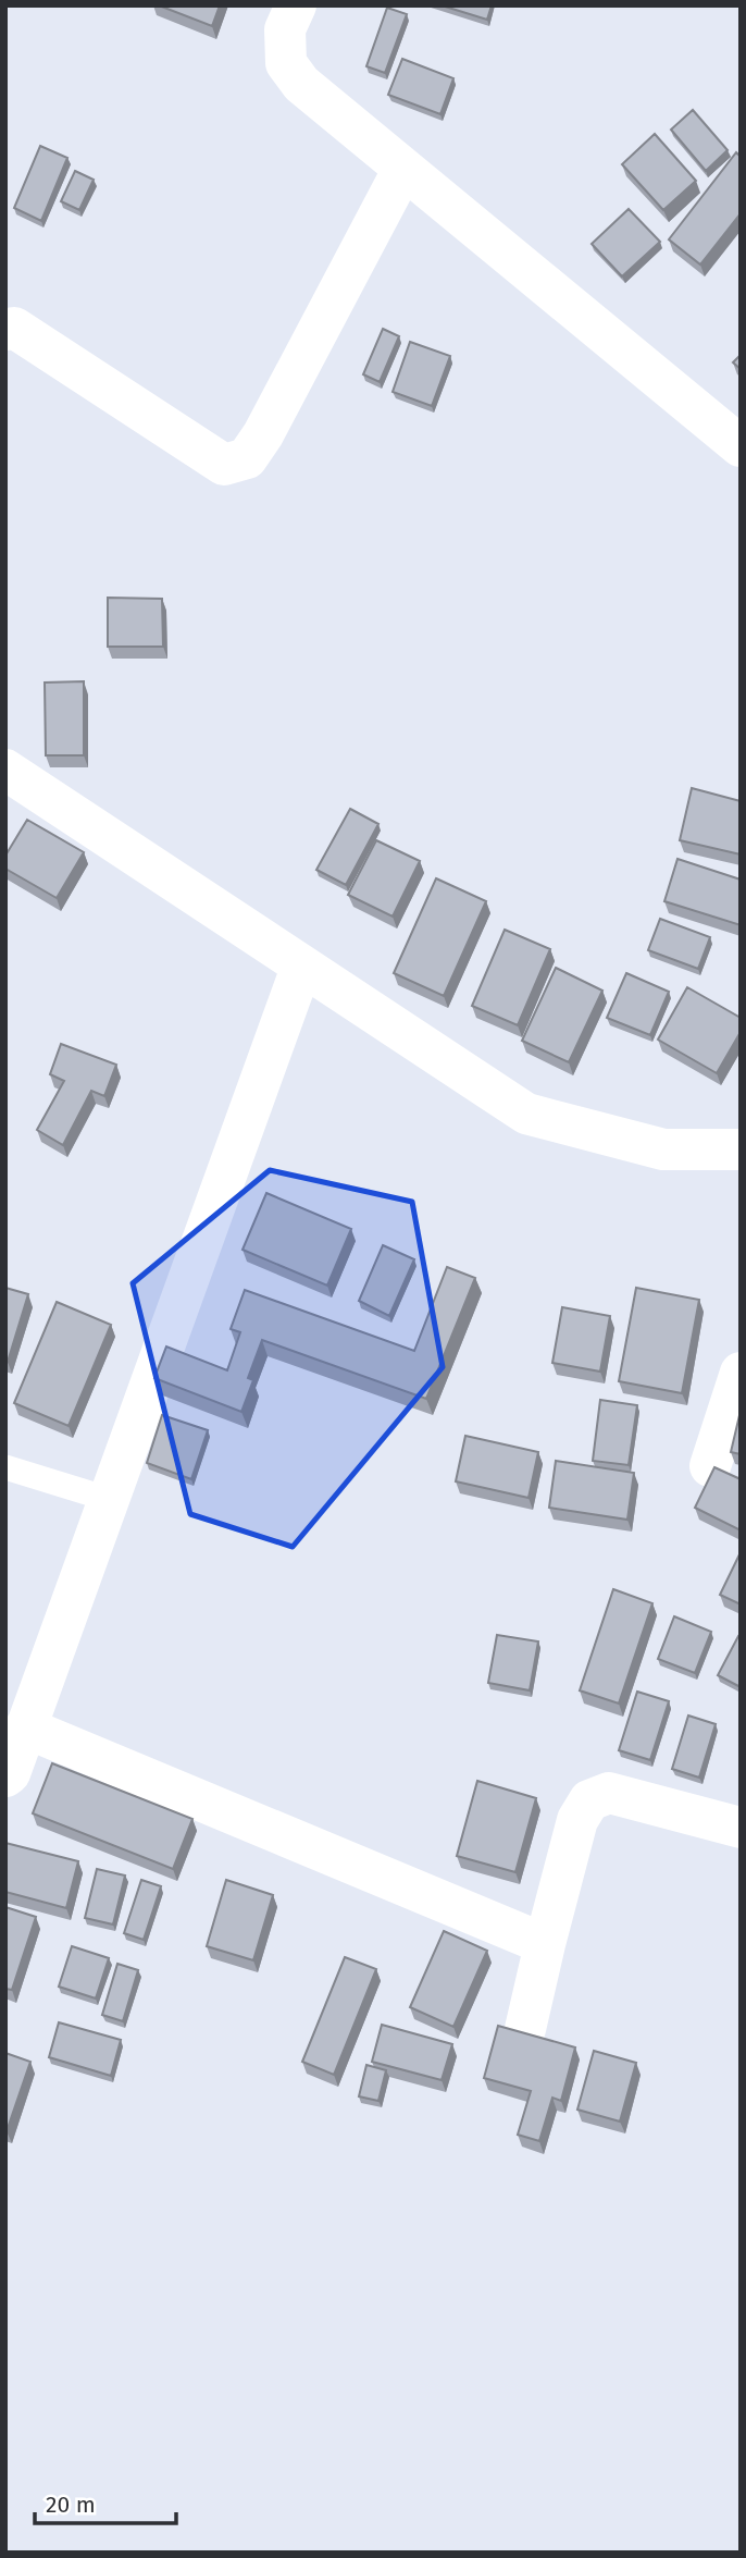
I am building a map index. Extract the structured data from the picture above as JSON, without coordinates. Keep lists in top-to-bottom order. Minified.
{"scale_bar":"20 m"}
